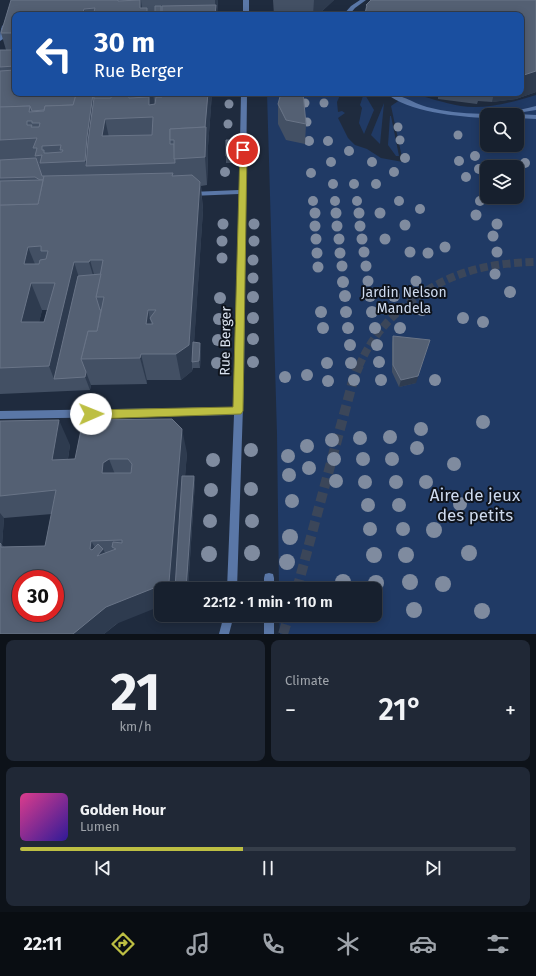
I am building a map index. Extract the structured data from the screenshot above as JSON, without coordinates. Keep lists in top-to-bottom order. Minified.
{"streets":{"street":["Rue Berger"]},"parks":["Jardin Nelson Mandela","Aire de jeux des petits"],"page":{"turn":["30 m","Rue Berger"],"limit":"30","trip":"22:12 · 1 min · 110 m","tile":[["21","km/h"],"Climate"],"heat":["−","21°","+"],"song":["Golden Hour","Lumen"],"tabs":"22:11"}}
